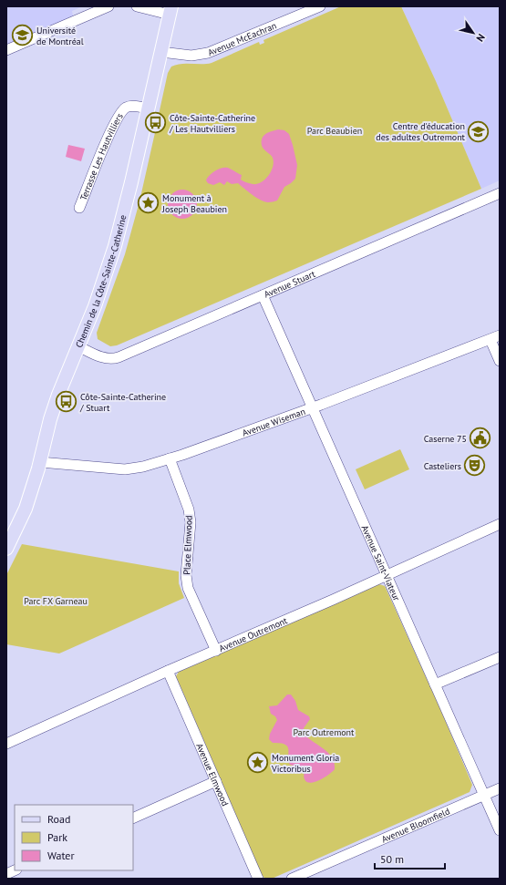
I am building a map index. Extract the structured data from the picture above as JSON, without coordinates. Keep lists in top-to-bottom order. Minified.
{"streets":{"main road":["Chemin de la Côte-Sainte-Catherine"],"street":["Avenue McEachran","Terrasse Les Hautvilliers","Avenue Stuart","Avenue Wiseman","Place Elmwood","Avenue Saint-Viateur","Avenue Outremont","Avenue Elmwood","Avenue Bloomfield"]},"crossings":[["Avenue McEachran","Chemin de la Côte-Sainte-Catherine"],["Terrasse Les Hautvilliers","Chemin de la Côte-Sainte-Catherine"],["Chemin de la Côte-Sainte-Catherine","Avenue Stuart"],["Chemin de la Côte-Sainte-Catherine","Avenue Wiseman"],["Avenue Stuart","Avenue Saint-Viateur"],["Avenue Wiseman","Place Elmwood"],["Avenue Wiseman","Avenue Saint-Viateur"],["Place Elmwood","Avenue Outremont"],["Avenue Saint-Viateur","Avenue Outremont"],["Avenue Saint-Viateur","Avenue Bloomfield"],["Avenue Outremont","Avenue Elmwood"]],"parks":["Parc Beaubien","Parc FX Garneau","Parc Outremont"],"places":{"school or university":["Université de Montréal","Centre d'éducation des adultes Outremont"],"bus stop":["Côte-Sainte-Catherine / Les Hautvilliers","Côte-Sainte-Catherine / Stuart"],"place":["Monument à Joseph Beaubien","Monument Gloria Victoribus"],"public building":["Caserne 75"],"theatre":["Casteliers"]},"legend":["Road","Park","Water"],"scale_bar":"50 m","north":"bottom right"}
